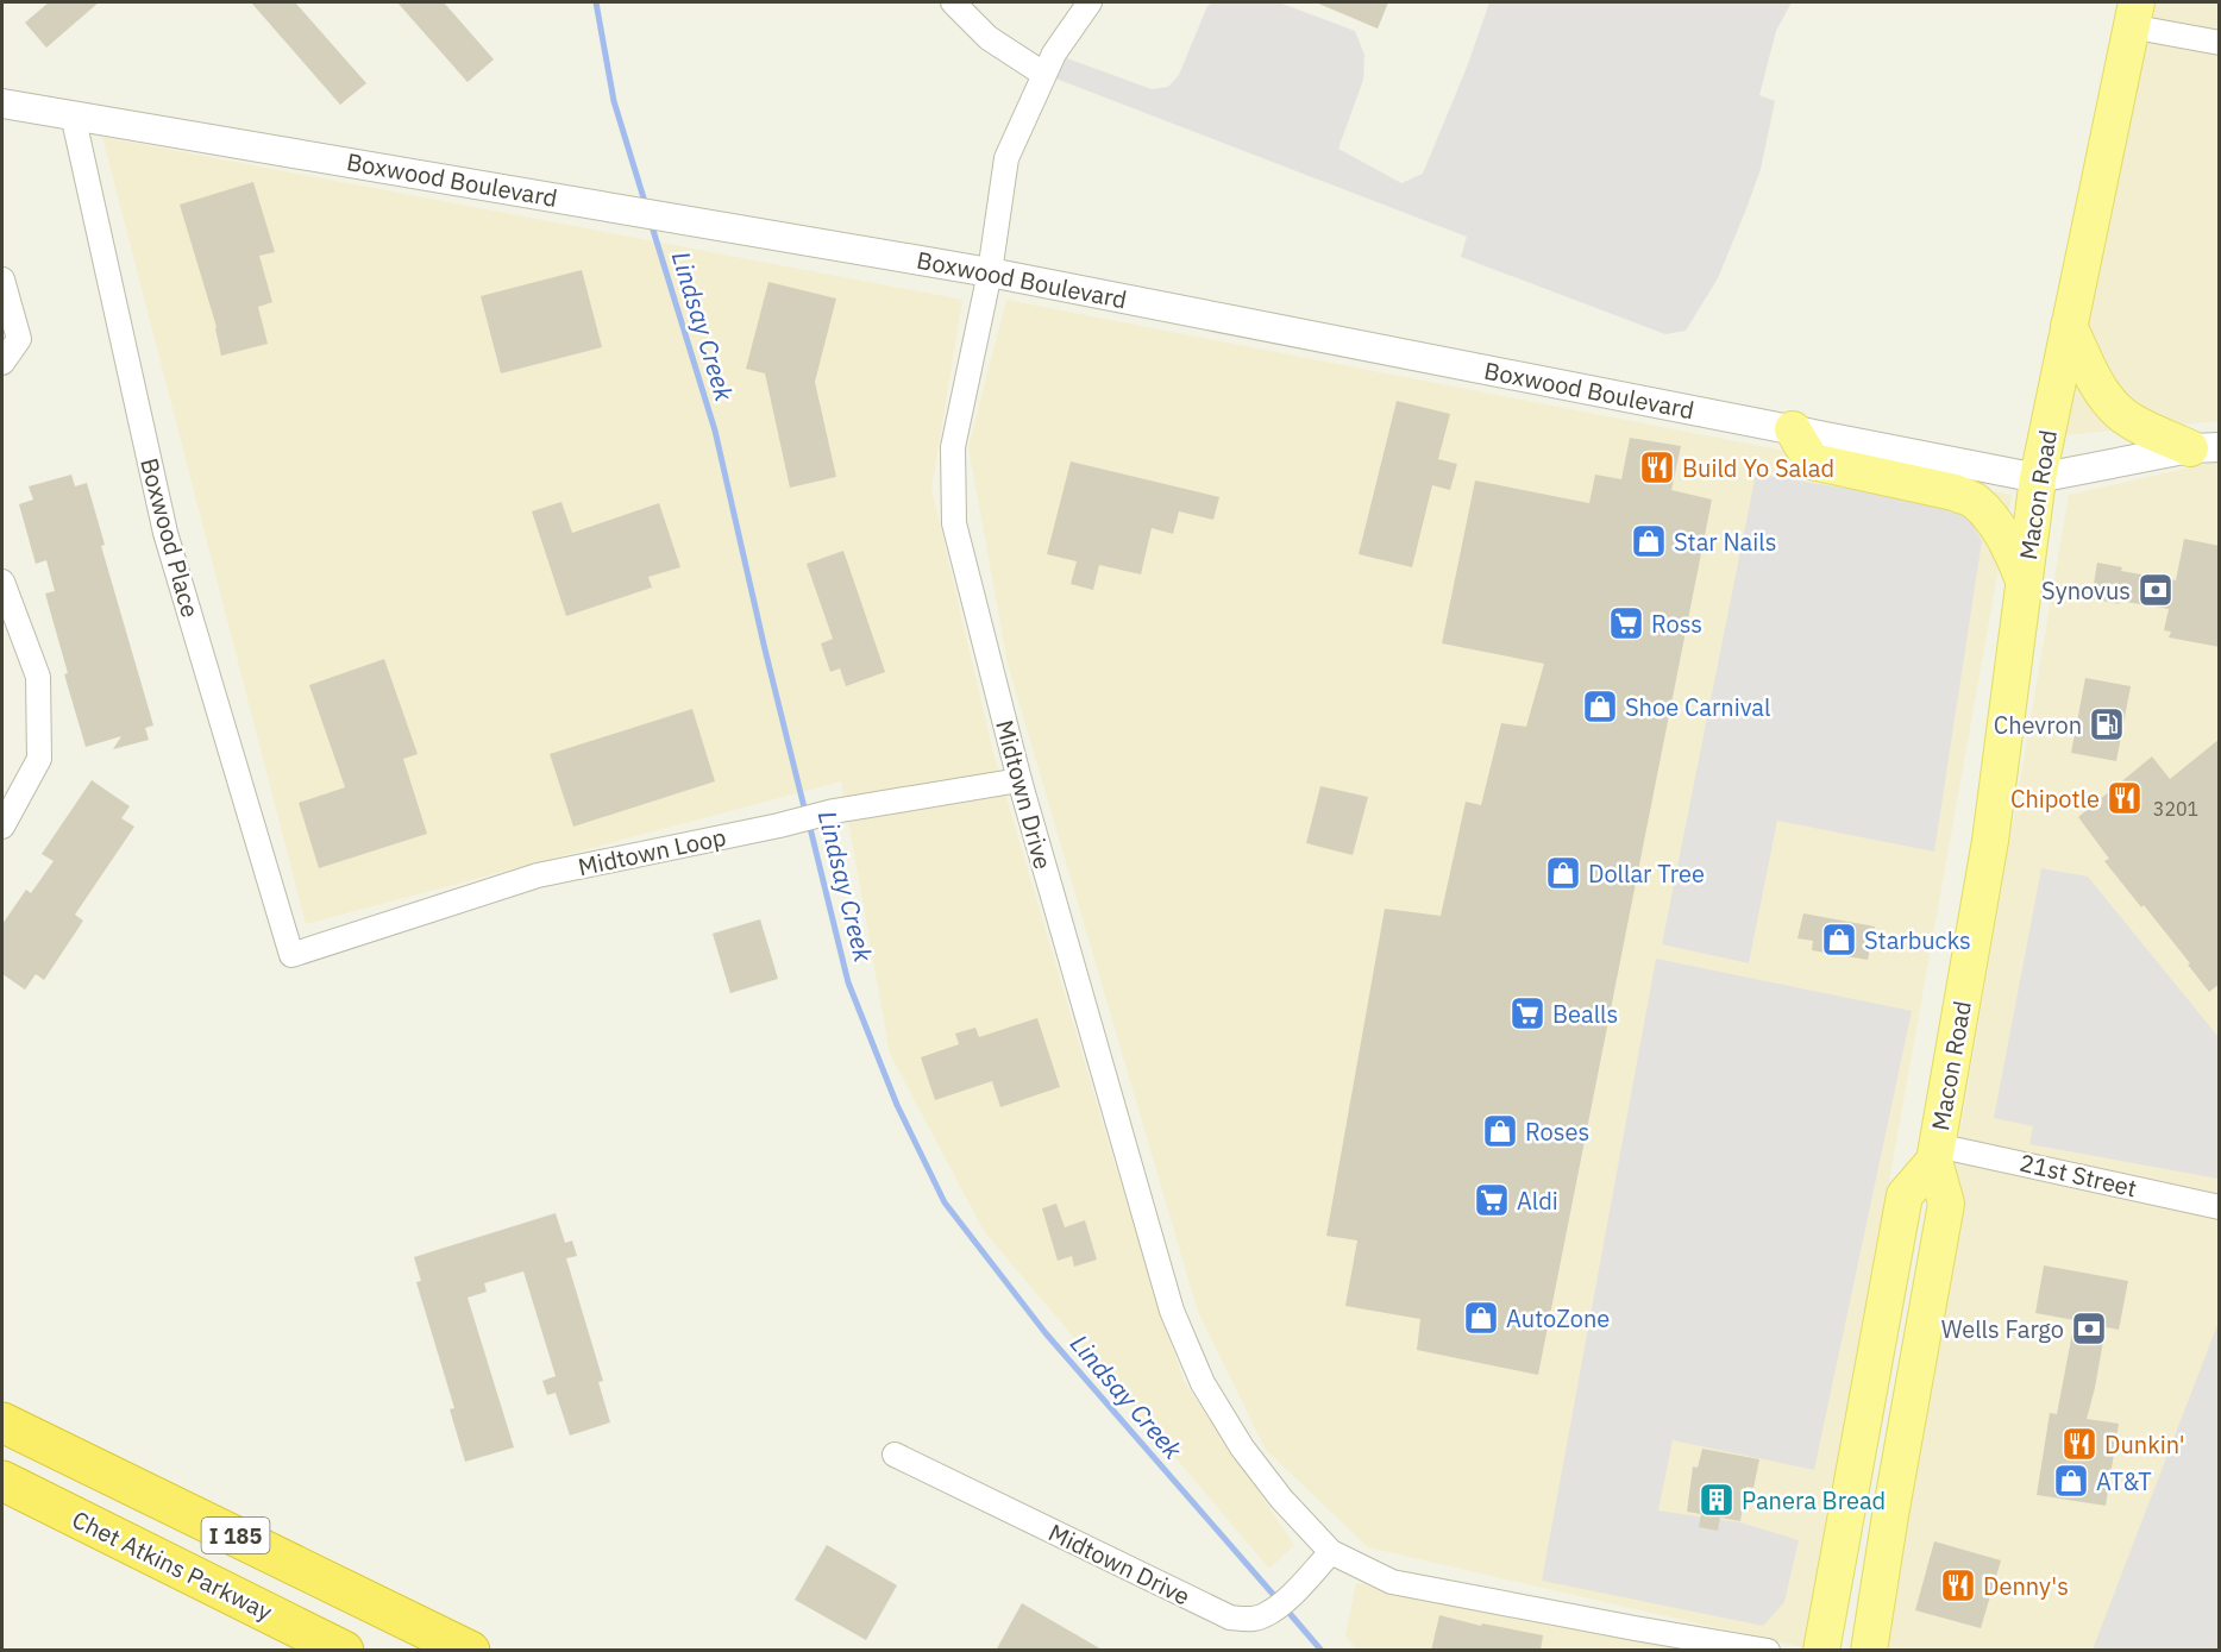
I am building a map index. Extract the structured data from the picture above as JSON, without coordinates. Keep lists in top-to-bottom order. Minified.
{"streets":{"highway":["I 185","Chet Atkins Parkway"],"main road":["Macon Road"],"street":["Boxwood Boulevard","Boxwood Place","Midtown Drive","Midtown Loop","21st Street"]},"crossings":[["Boxwood Boulevard","Macon Road"],["Boxwood Boulevard","Boxwood Place"],["Boxwood Boulevard","Midtown Drive"],["Macon Road","21st Street"],["Boxwood Place","Midtown Loop"],["Midtown Drive","Midtown Loop"]],"water":["Lindsay Creek"],"places":{"restaurant":["Build Yo Salad","Chipotle","Dunkin'","Denny's"],"shop":["Star Nails","Shoe Carnival","Dollar Tree","Starbucks","Roses","AutoZone","AT&T"],"bank":["Synovus","Wells Fargo"],"supermarket":["Ross","Bealls","Aldi"],"fuel station":["Chevron"],"building":["Panera Bread"]},"house_numbers":["3201"]}
